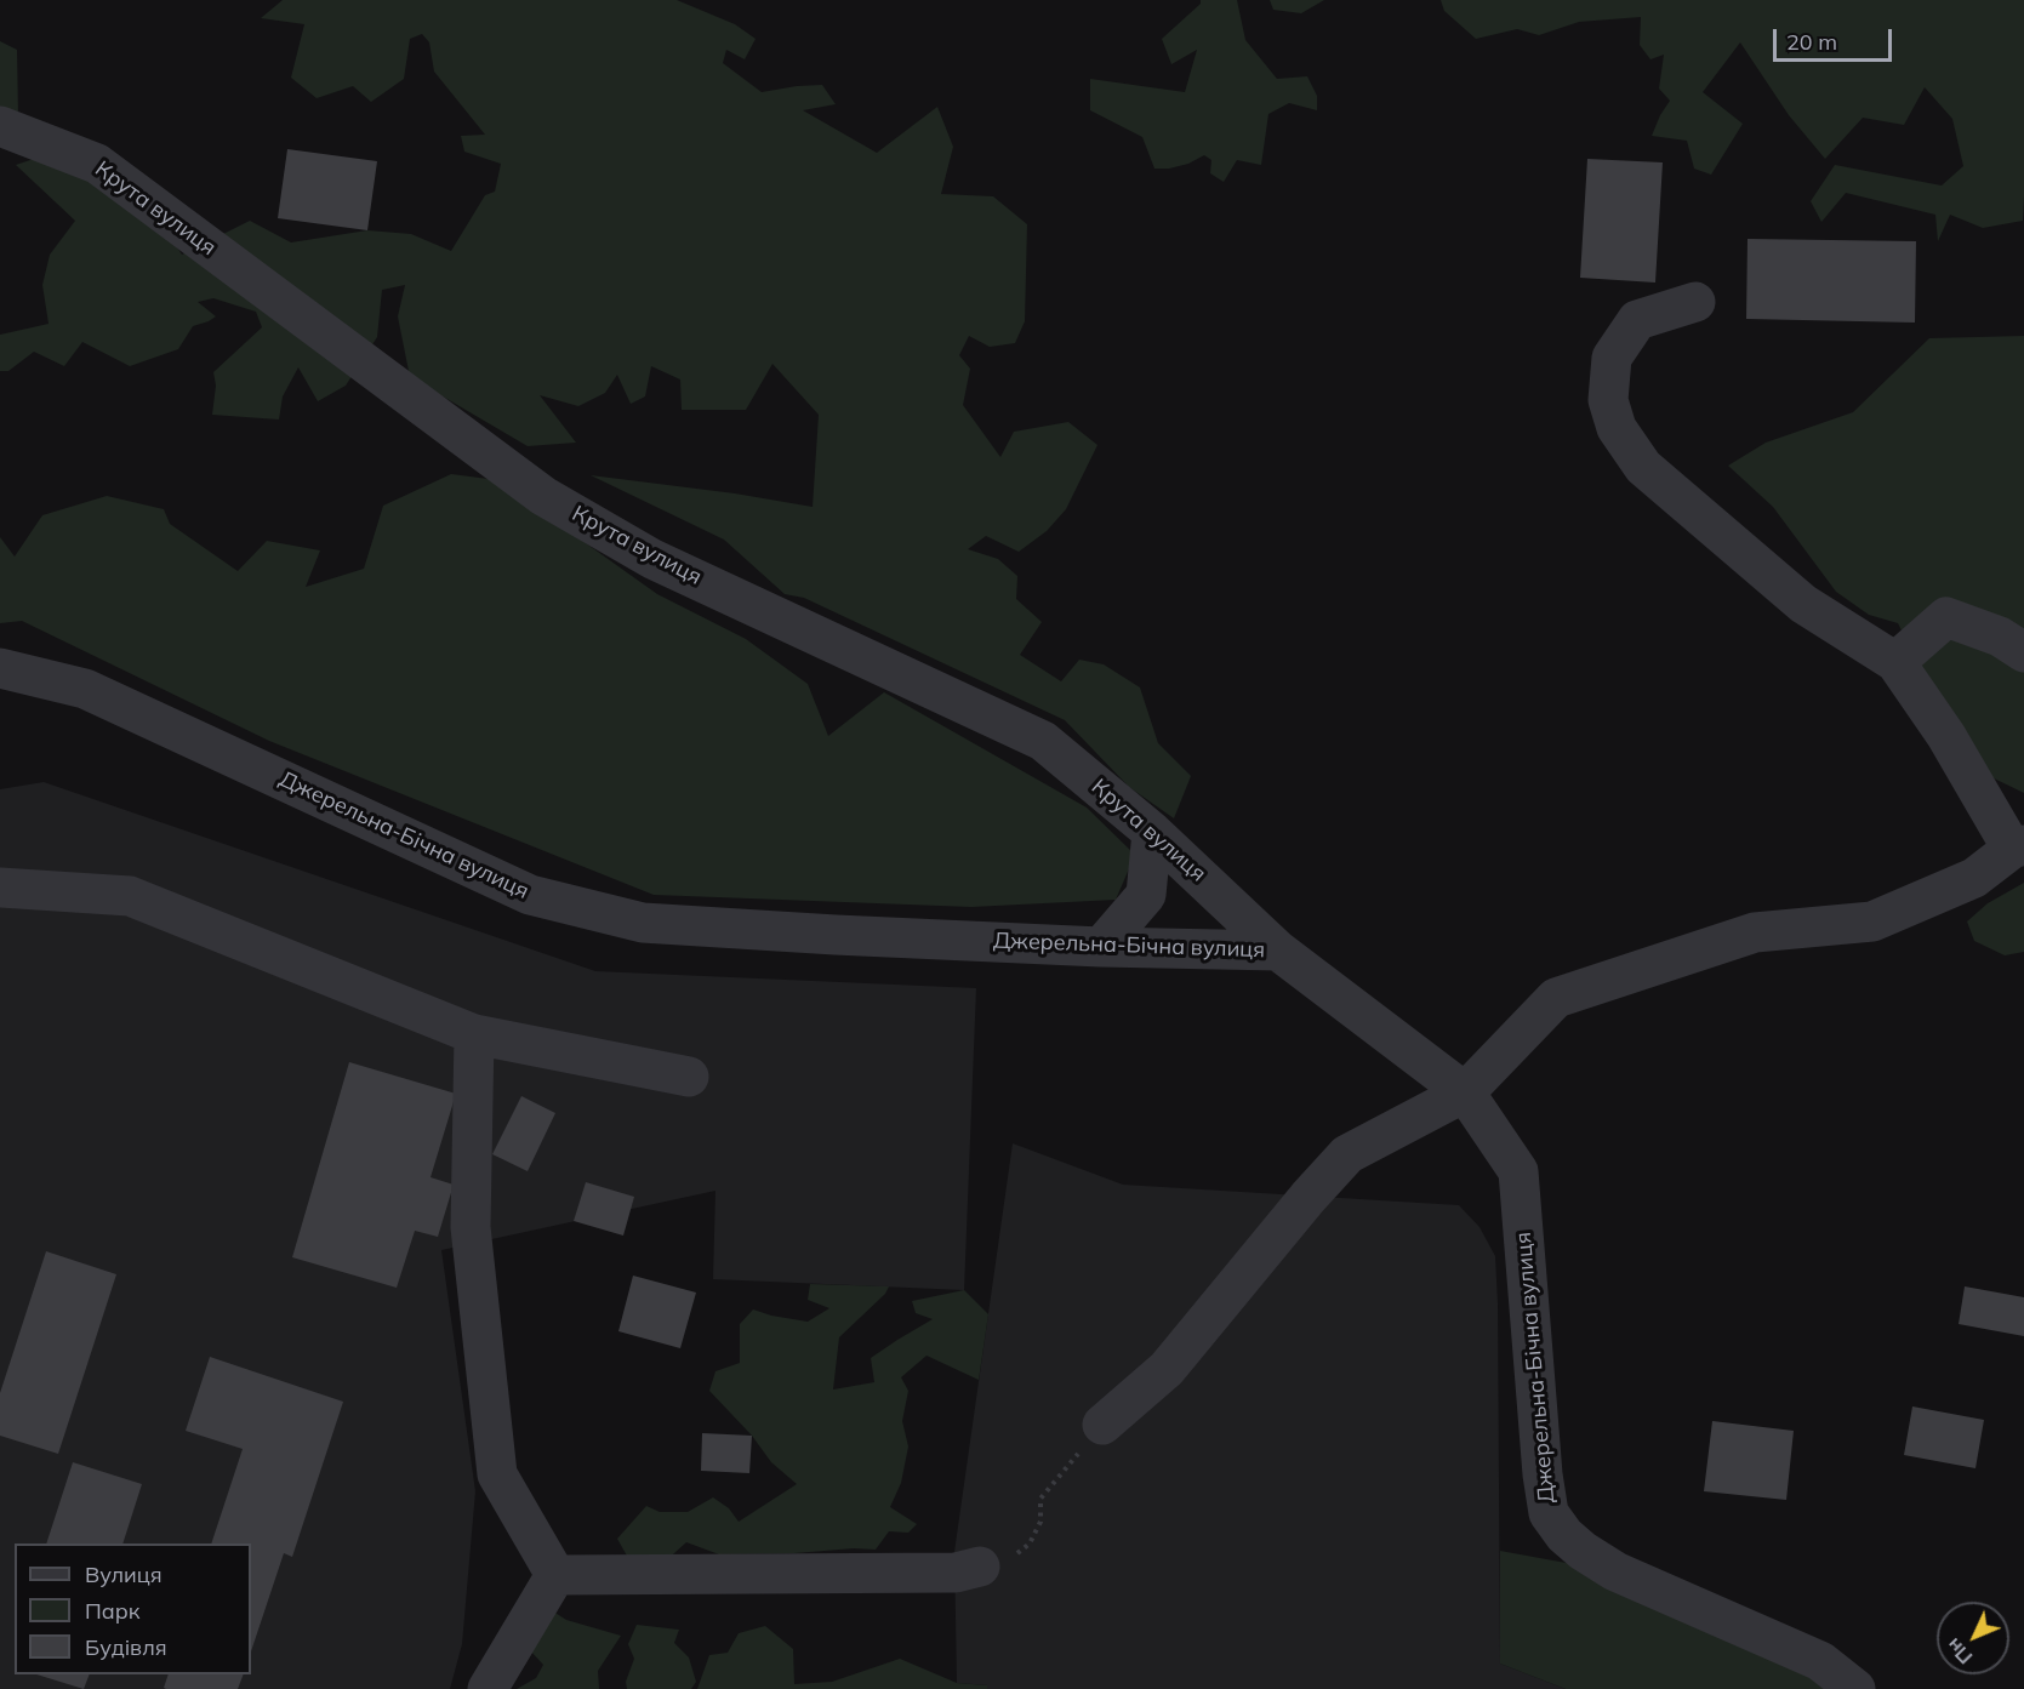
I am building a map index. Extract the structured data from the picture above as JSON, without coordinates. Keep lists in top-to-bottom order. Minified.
{"streets":{"street":["Крута вулиця","Джерельна-Бічна вулиця"]},"crossings":[["Крута вулиця","Джерельна-Бічна вулиця"]],"legend":["Вулиця","Парк","Будівля"],"scale_bar":"20 m","north":"bottom left"}
